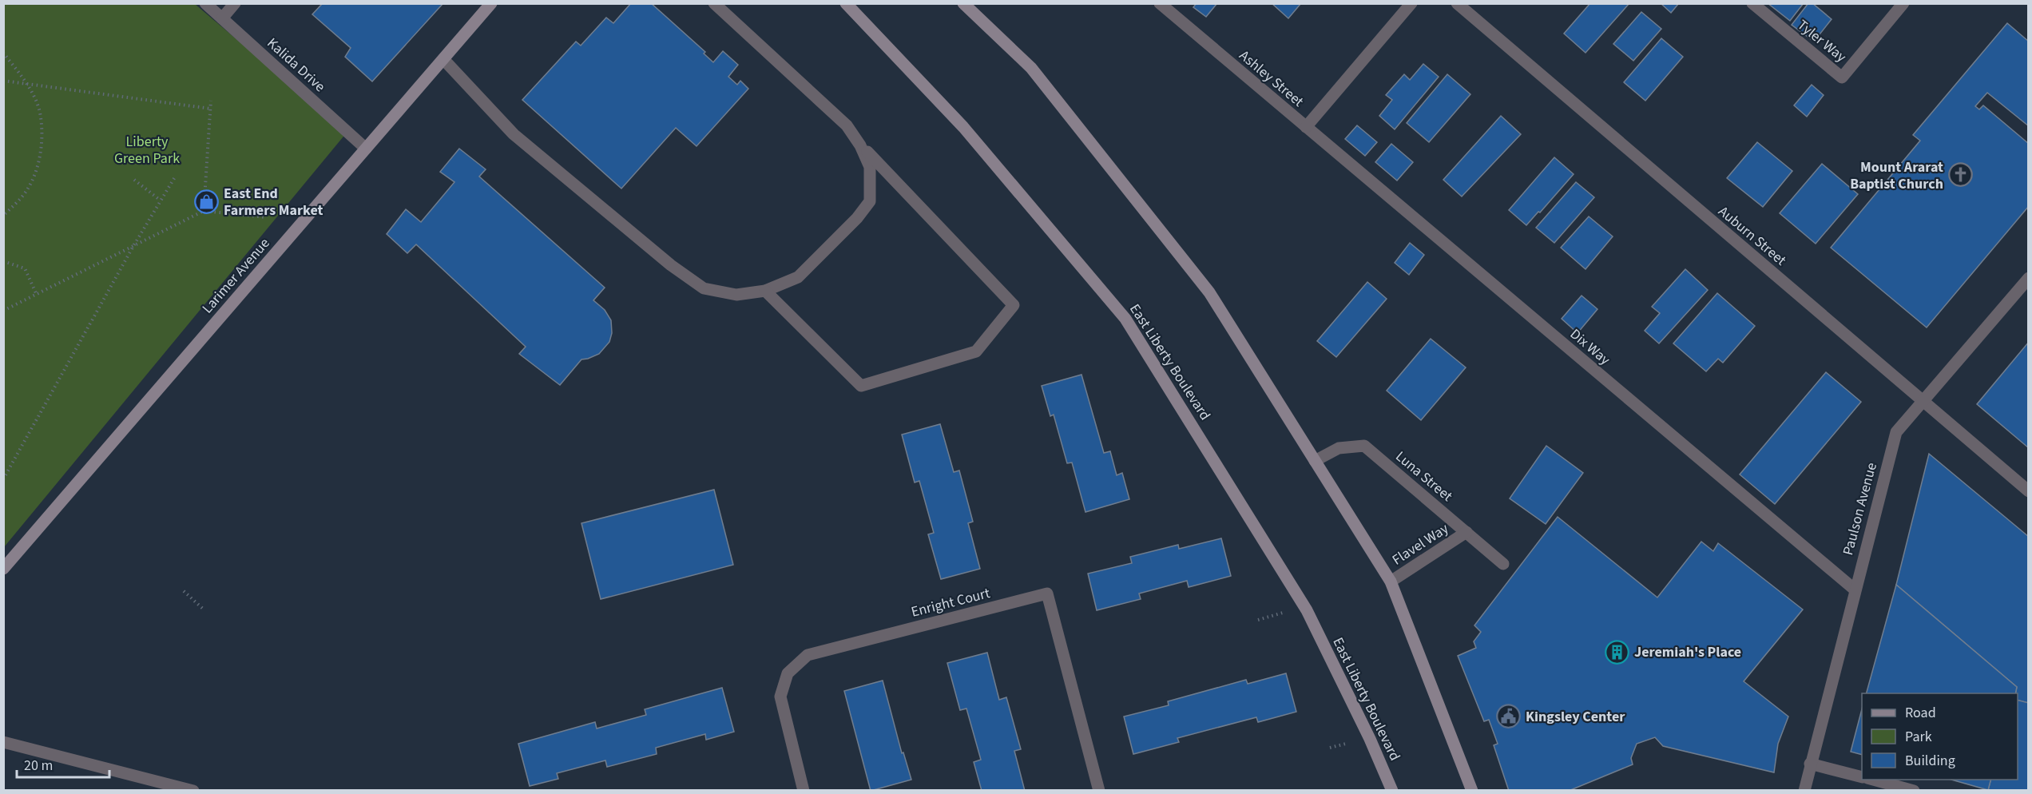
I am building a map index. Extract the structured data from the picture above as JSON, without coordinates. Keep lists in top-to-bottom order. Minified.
{"streets":{"main road":["Larimer Avenue","East Liberty Boulevard"],"street":["Tyler Way","Kalida Drive","Ashley Street","Auburn Street","Dix Way","Luna Street","Paulson Avenue","Flavel Way","Enright Court"]},"crossings":[["Kalida Drive","Larimer Avenue"],["Ashley Street","Dix Way"],["Auburn Street","Paulson Avenue"],["Dix Way","Paulson Avenue"],["Luna Street","Flavel Way"]],"parks":["Liberty Green Park"],"places":{"church":["Mount Ararat Baptist Church"],"shop":["East End Farmers Market"],"building":["Jeremiah's Place"],"public building":["Kingsley Center"]},"legend":["Road","Park","Building"],"scale_bar":"20 m"}
